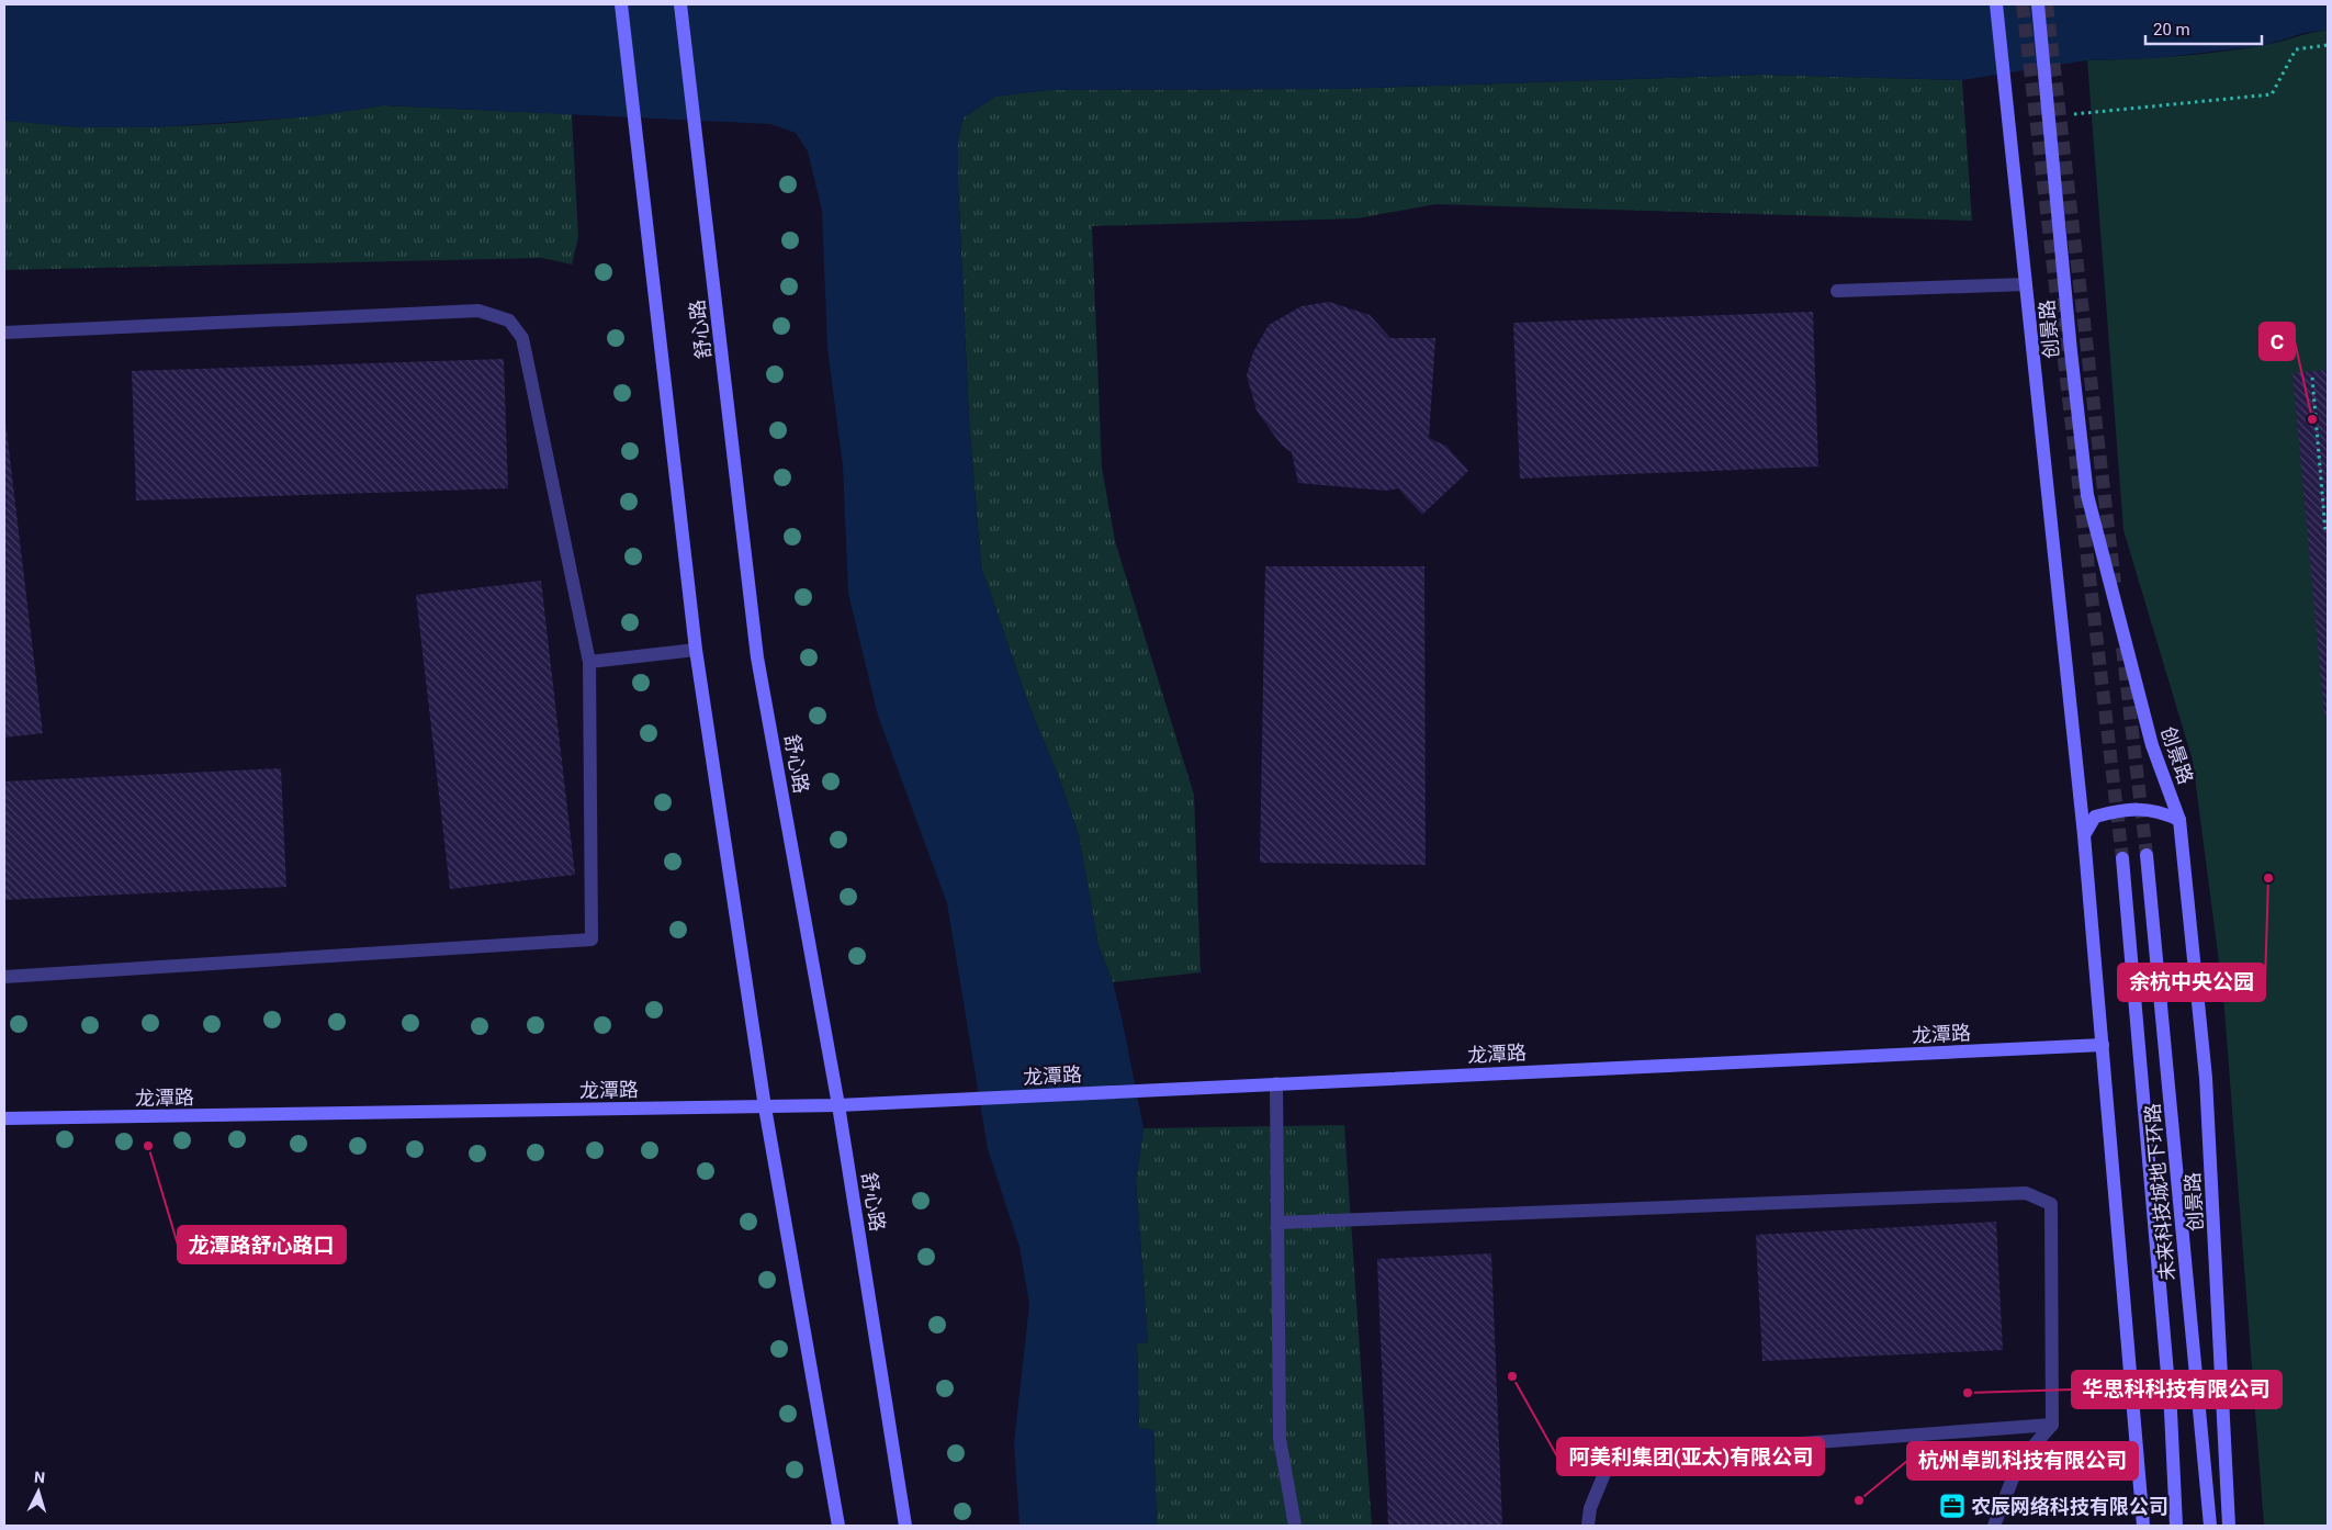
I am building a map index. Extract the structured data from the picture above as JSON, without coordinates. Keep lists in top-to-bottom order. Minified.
{"streets":{"street":["舒心路","创景路","龙潭路","未来科技城地下环路"]},"crossings":[["舒心路","龙潭路"],["创景路","龙潭路"]],"places":{"other":["C","余杭中央公园","龙潭路舒心路口","阿美利集团(亚太)有限公司","华思科科技有限公司","杭州卓凯科技有限公司"],"office":["农辰网络科技有限公司"]},"scale_bar":"20 m","north":"top"}
